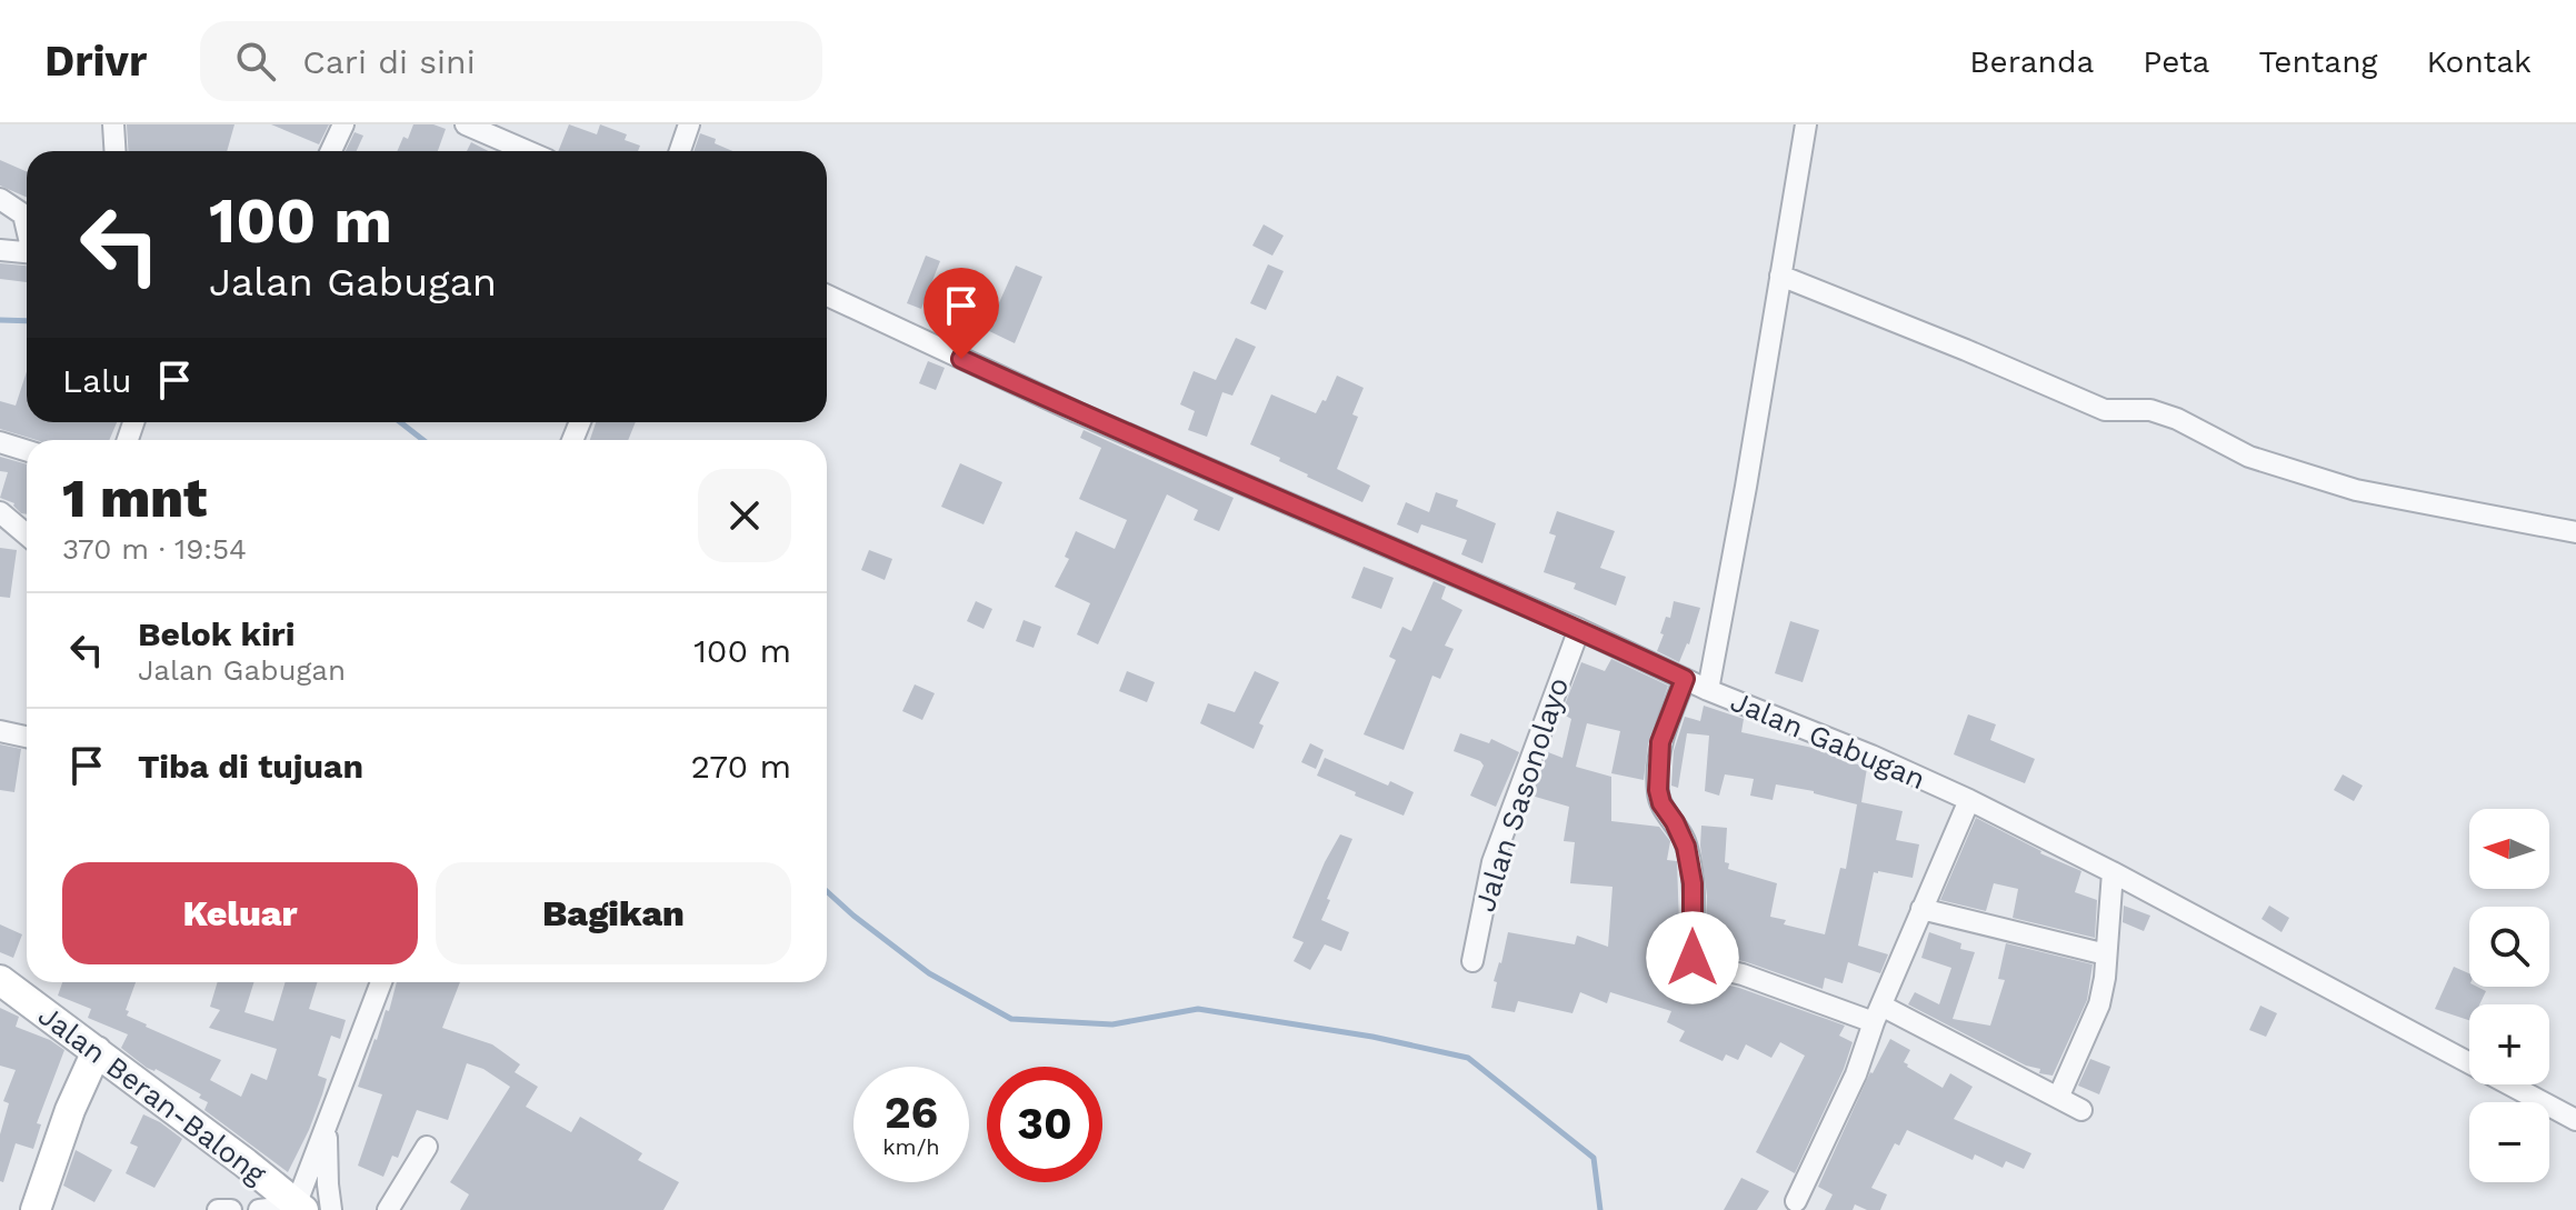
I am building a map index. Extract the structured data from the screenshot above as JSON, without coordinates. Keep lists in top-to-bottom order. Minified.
{"streets":{"main road":["Jalan Beran-Balong"],"street":["Jalan Gabugan","Jalan Sasonolayo"]},"crossings":[["Jalan Gabugan","Jalan Sasonolayo"]],"north":"left","page":{"header":"Drivr","search":"Cari di sini","nav":["Beranda","Peta","Tentang","Kontak"],"turn":["100 m","Jalan Gabugan"],"then":"Lalu","heading":["1 mnt","370 m · 19:54"],"list":[{"name":"Belok kiri","note":"Jalan Gabugan","value":"100 m"},{"name":"Tiba di tujuan","value":"270 m"}],"map_buttons":["+","−"],"buttons":["Keluar","Bagikan"],"speed":"26 km/h","limit":"30"}}
